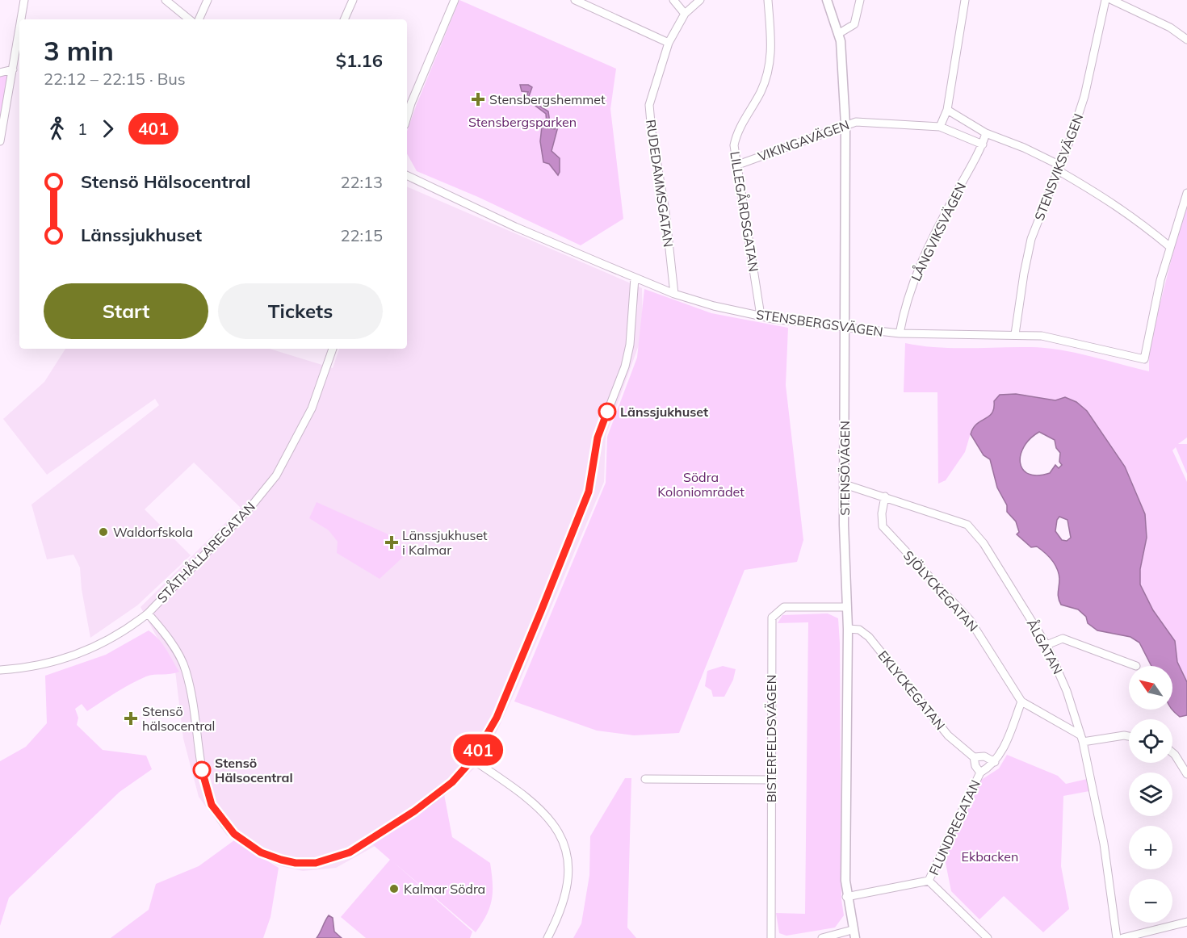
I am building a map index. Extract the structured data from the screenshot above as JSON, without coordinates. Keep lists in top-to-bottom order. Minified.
{"streets":{"street":["VIKINGAVÄGEN","STENSVIKSVÄGEN","RUDEDAMMSGATAN","LILLEGÅRDSGATAN","LÅNGVIKSVÄGEN","STENSBERGSVÄGEN","STENSÖVÄGEN","STÅTHÅLLAREGATAN","SJÖLYCKEGATAN","ÅLGATAN","EKLYCKEGATAN","BISTERFELDSVÄGEN","FLUNDREGATAN"]},"crossings":[["VIKINGAVÄGEN","LILLEGÅRDSGATAN"],["VIKINGAVÄGEN","LÅNGVIKSVÄGEN"],["VIKINGAVÄGEN","STENSÖVÄGEN"],["STENSVIKSVÄGEN","STENSBERGSVÄGEN"],["RUDEDAMMSGATAN","STENSBERGSVÄGEN"],["LILLEGÅRDSGATAN","STENSBERGSVÄGEN"],["LÅNGVIKSVÄGEN","STENSBERGSVÄGEN"],["STENSBERGSVÄGEN","STENSÖVÄGEN"],["STENSÖVÄGEN","ÅLGATAN"],["STENSÖVÄGEN","EKLYCKEGATAN"],["STENSÖVÄGEN","BISTERFELDSVÄGEN"],["SJÖLYCKEGATAN","ÅLGATAN"],["SJÖLYCKEGATAN","FLUNDREGATAN"],["EKLYCKEGATAN","FLUNDREGATAN"]],"parks":["Stensbergsparken","Södra Koloniområdet","Ekbacken"],"places":{"health":["Stensbergshemmet","Länssjukhuset i Kalmar","Stensö hälsocentral"],"other":["Länssjukhuset","Waldorfskola","Stensö Hälsocentral","Kalmar Södra"]},"lines":["bus line 401"],"north":"top left","page":{"on_map":"401","heading":["3 min","22:12 – 22:15 · Bus","$1.16"],"legs":["1","401"],"list":[{"name":"Stensö Hälsocentral","value":"22:13"},{"name":"Länssjukhuset","value":"22:15"}],"buttons":["Start","Tickets"],"map_buttons":["+","−"]}}
